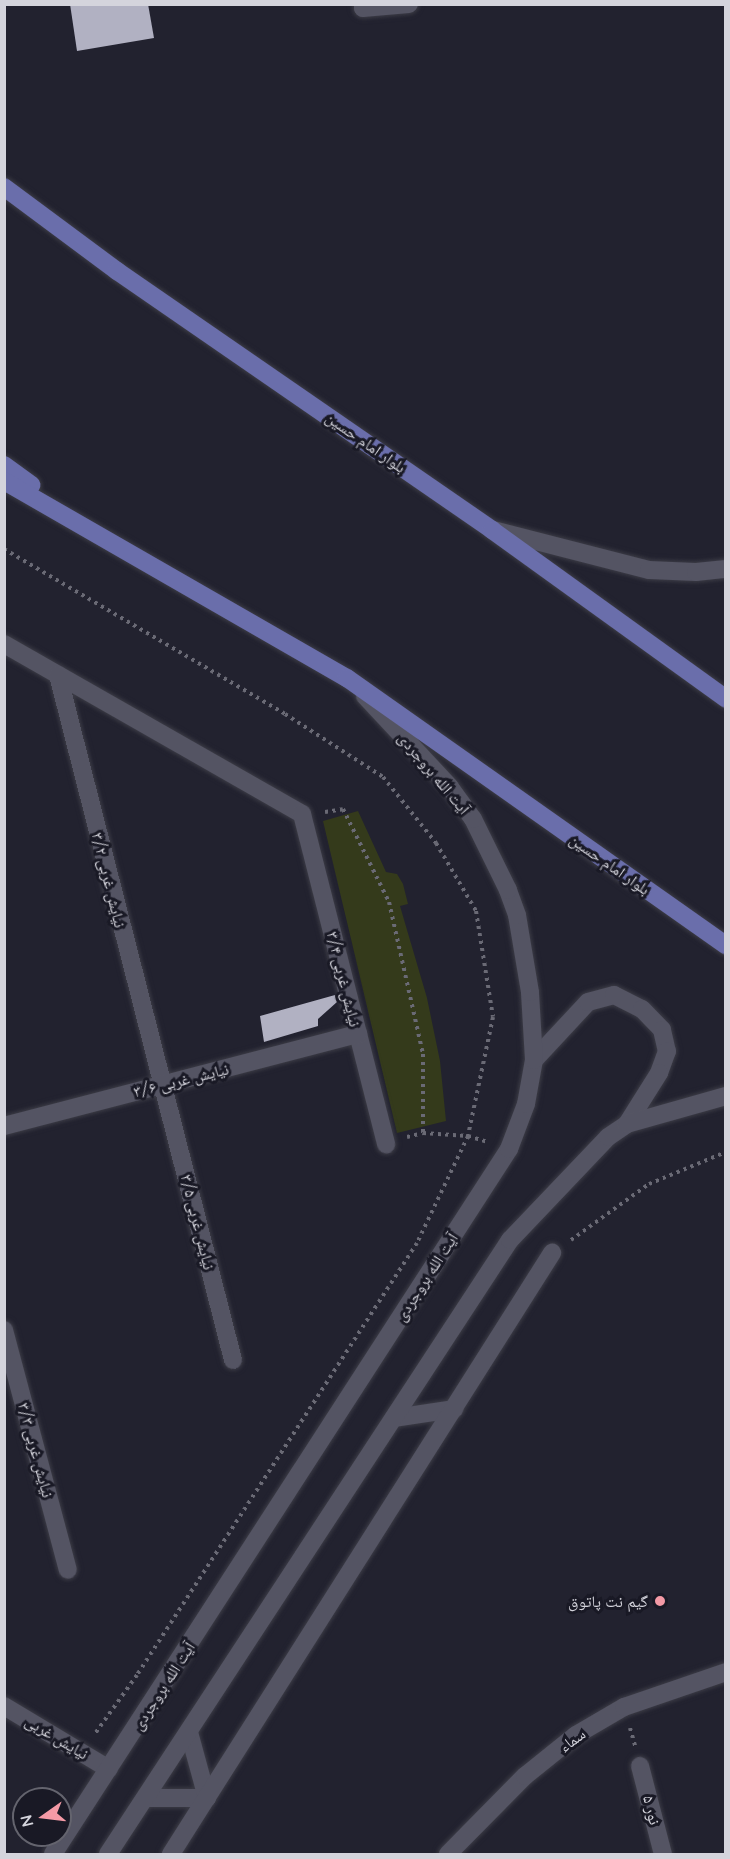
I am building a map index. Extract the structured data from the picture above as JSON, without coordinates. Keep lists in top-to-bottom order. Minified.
{"streets":{"main road":["بلوار امام حسین"],"street":["آیت الله بروجردی","نیایش غربی ۳/۲","نیایش غربی ۳/۴","نیایش غربی ۳/۶","نیایش غربی ۳/۵","نیایش غربی ۳/۳","نیایش غربی","سماء","نور ۵"]},"crossings":[["بلوار امام حسین","آیت الله بروجردی"],["آیت الله بروجردی","نیایش غربی"],["نیایش غربی ۳/۲","نیایش غربی ۳/۶"],["نیایش غربی ۳/۲","نیایش غربی ۳/۵"],["نیایش غربی ۳/۴","نیایش غربی ۳/۶"],["نیایش غربی ۳/۶","نیایش غربی ۳/۵"]],"places":["گیم نت پاتوق"],"north":"left"}
